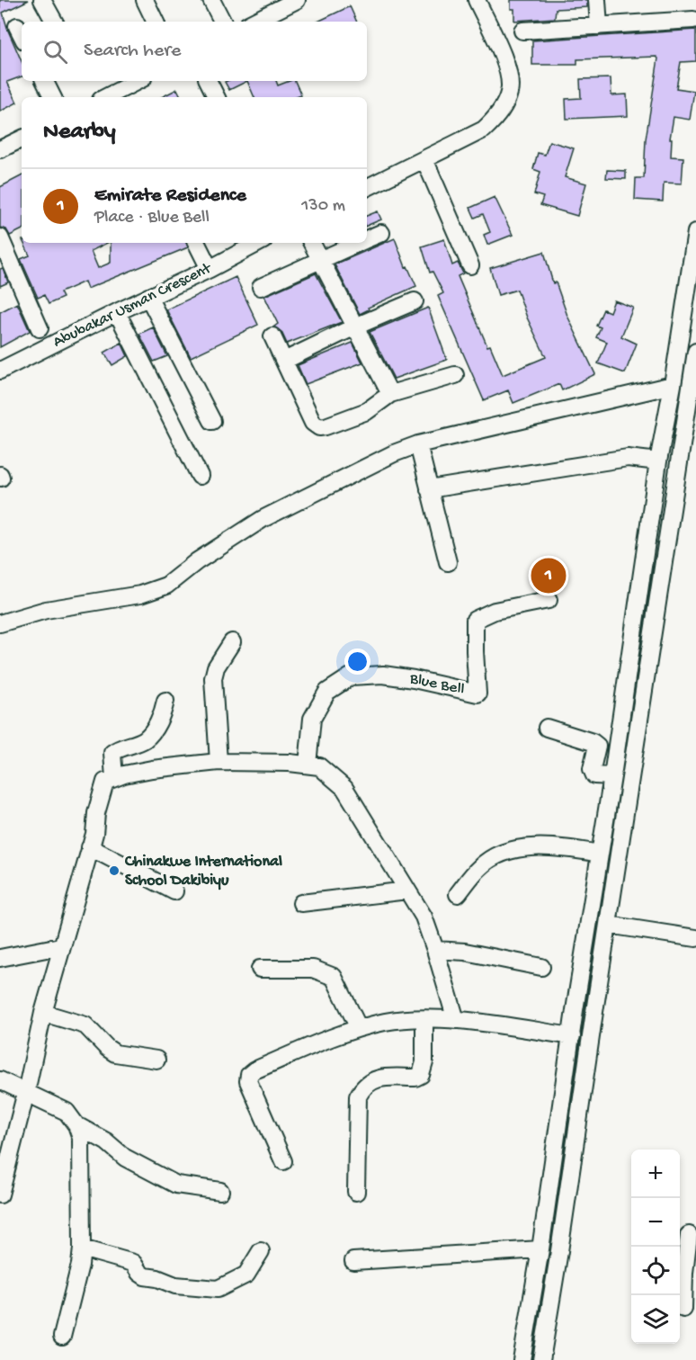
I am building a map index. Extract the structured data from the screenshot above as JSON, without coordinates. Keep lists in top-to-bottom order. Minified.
{"streets":{"street":["Abubakar Usman Crescent","Blue Bell"]},"places":["Chinakwe International School Dakibiyu"],"page":{"search":"Search here","heading":"Nearby","list":[{"mark":"1","name":"Emirate Residence","note":"Place · Blue Bell","value":"130 m"}],"pins":"1","map_buttons":["+","−"]}}
